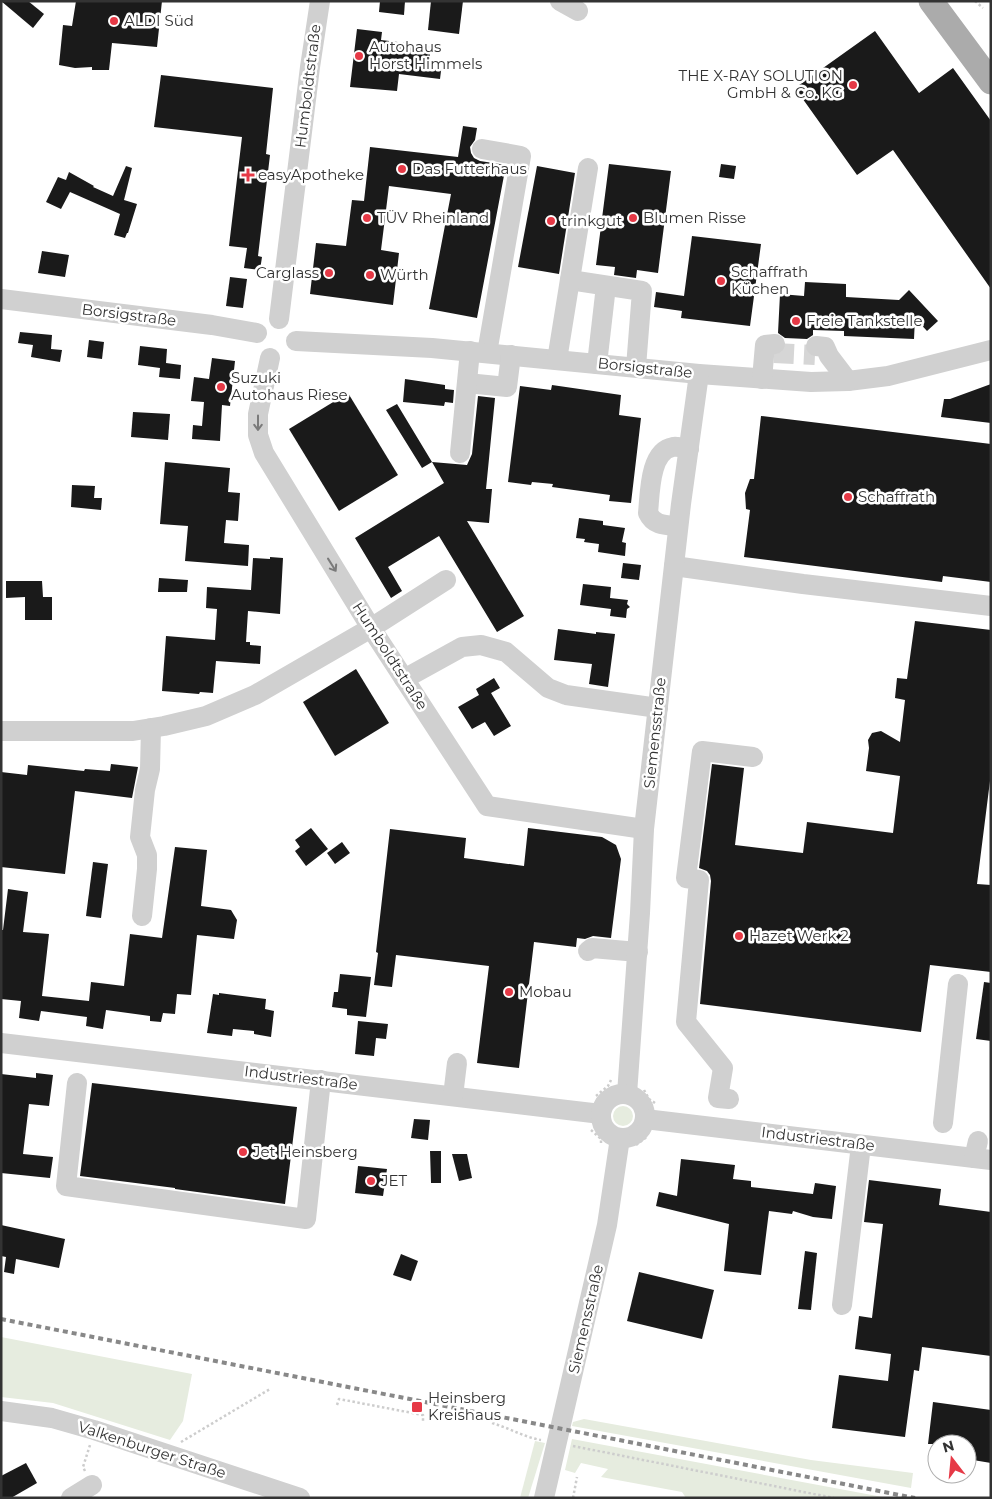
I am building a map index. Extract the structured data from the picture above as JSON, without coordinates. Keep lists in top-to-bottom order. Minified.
{"streets":{"street":["Humboldtstraße","Borsigstraße","Siemensstraße","Industriestraße","Valkenburger Straße"]},"crossings":[["Humboldtstraße","Borsigstraße"],["Humboldtstraße","Siemensstraße"],["Borsigstraße","Siemensstraße"],["Siemensstraße","Industriestraße"]],"places":{"other":["ALDI Süd","Autohaus Horst Himmels","THE X-RAY SOLUTION GmbH & Co. KG","Das Futterhaus","TÜV Rheinland","Blumen Risse","trinkgut","Carglass","Würth","Schaffrath Küchen","Freie Tankstelle","Suzuki Autohaus Riese","Schaffrath","Hazet Werk 2","Mobau","Jet Heinsberg","JET"],"health":["easyApotheke"],"transit":["Heinsberg Kreishaus"]},"north":"top"}
